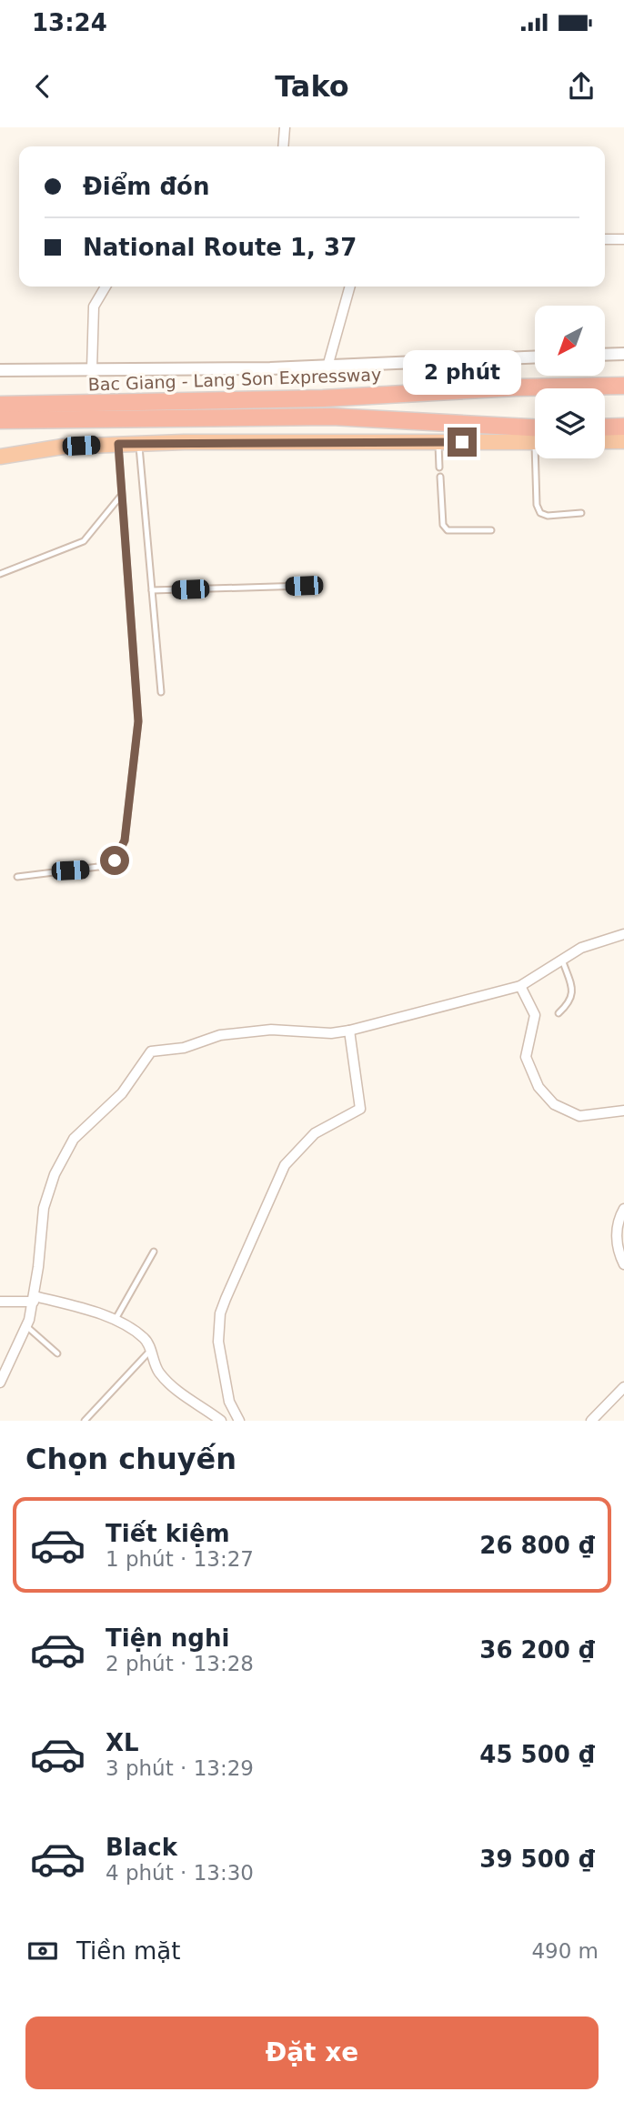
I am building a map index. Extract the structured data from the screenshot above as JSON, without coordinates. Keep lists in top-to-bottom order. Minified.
{"streets":{"highway":["Bac Giang - Lang Son Expressway"]},"north":"bottom left","page":{"status":"13:24","header":"Tako","banner":["Điểm đón","National Route 1, 37"],"bubble":"2 phút","heading":"Chọn chuyến","list":[{"name":"Tiết kiệm","note":"1 phút · 13:27","value":"26 800 ₫"},{"name":"Tiện nghi","note":"2 phút · 13:28","value":"36 200 ₫"},{"name":"XL","note":"3 phút · 13:29","value":"45 500 ₫"},{"name":"Black","note":"4 phút · 13:30","value":"39 500 ₫"}],"pay":["Tiền mặt","490 m"],"buttons":"Đặt xe"}}
